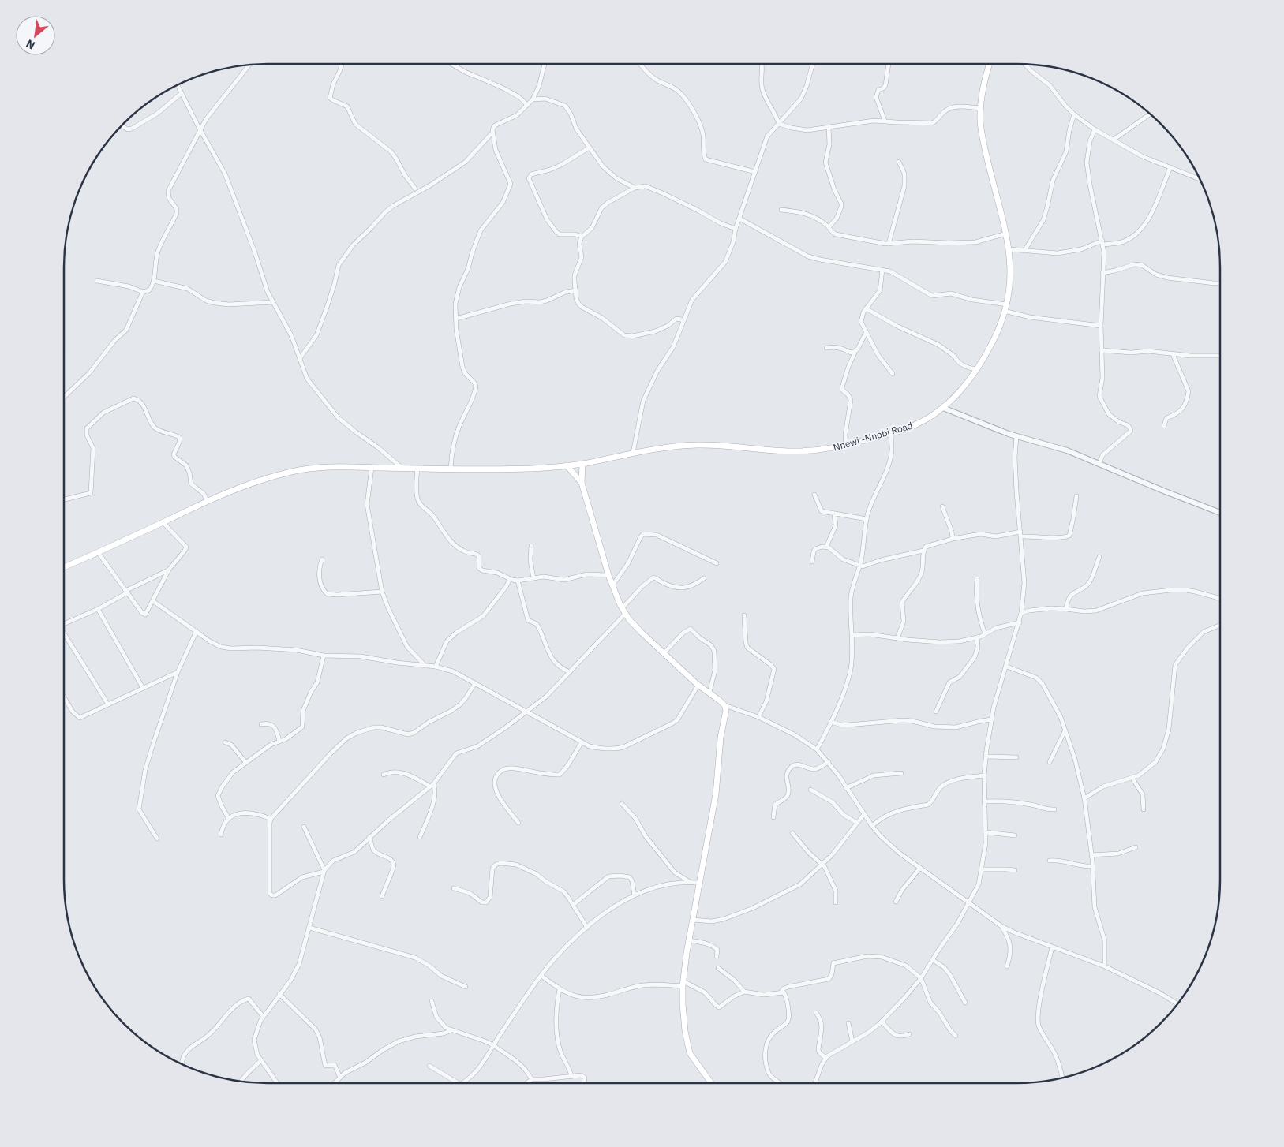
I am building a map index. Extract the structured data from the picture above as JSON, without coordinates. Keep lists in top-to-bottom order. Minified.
{"streets":{"main road":["Nnewi -Nnobi Road"]},"north":"bottom left"}
